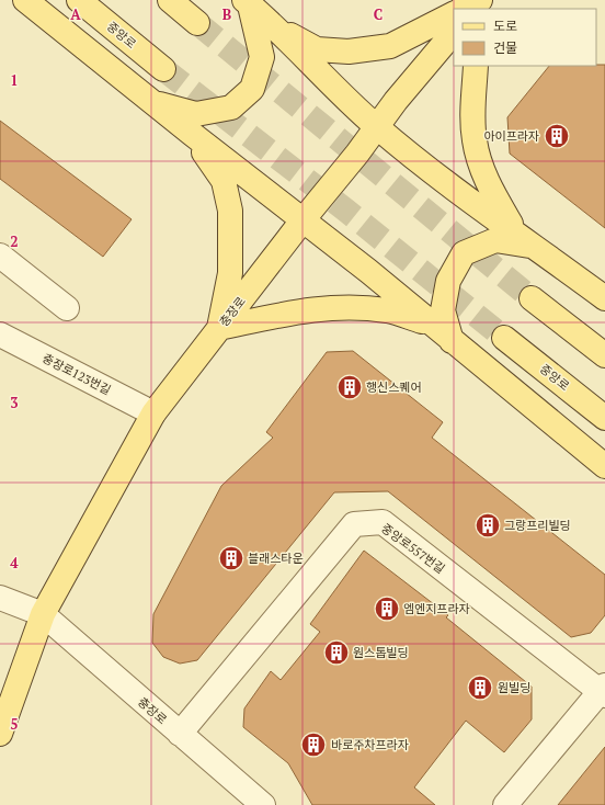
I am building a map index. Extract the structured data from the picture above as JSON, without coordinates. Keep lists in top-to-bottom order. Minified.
{"streets":{"main road":["중앙로","충장로"],"street":["충장로123번길","중앙로557번길"]},"crossings":[["충장로","충장로123번길"],["충장로","중앙로557번길"]],"places":{"building":["아이프라자","행신스퀘어","그랑프리빌딩","블래스타운","엠엔지프라자","원스톱빌딩","원빌딩","바로주차프라자"]},"legend":["도로","건물"],"grid":{"columns":["A","B","C"],"rows":["1","2","3","4","5"]}}
